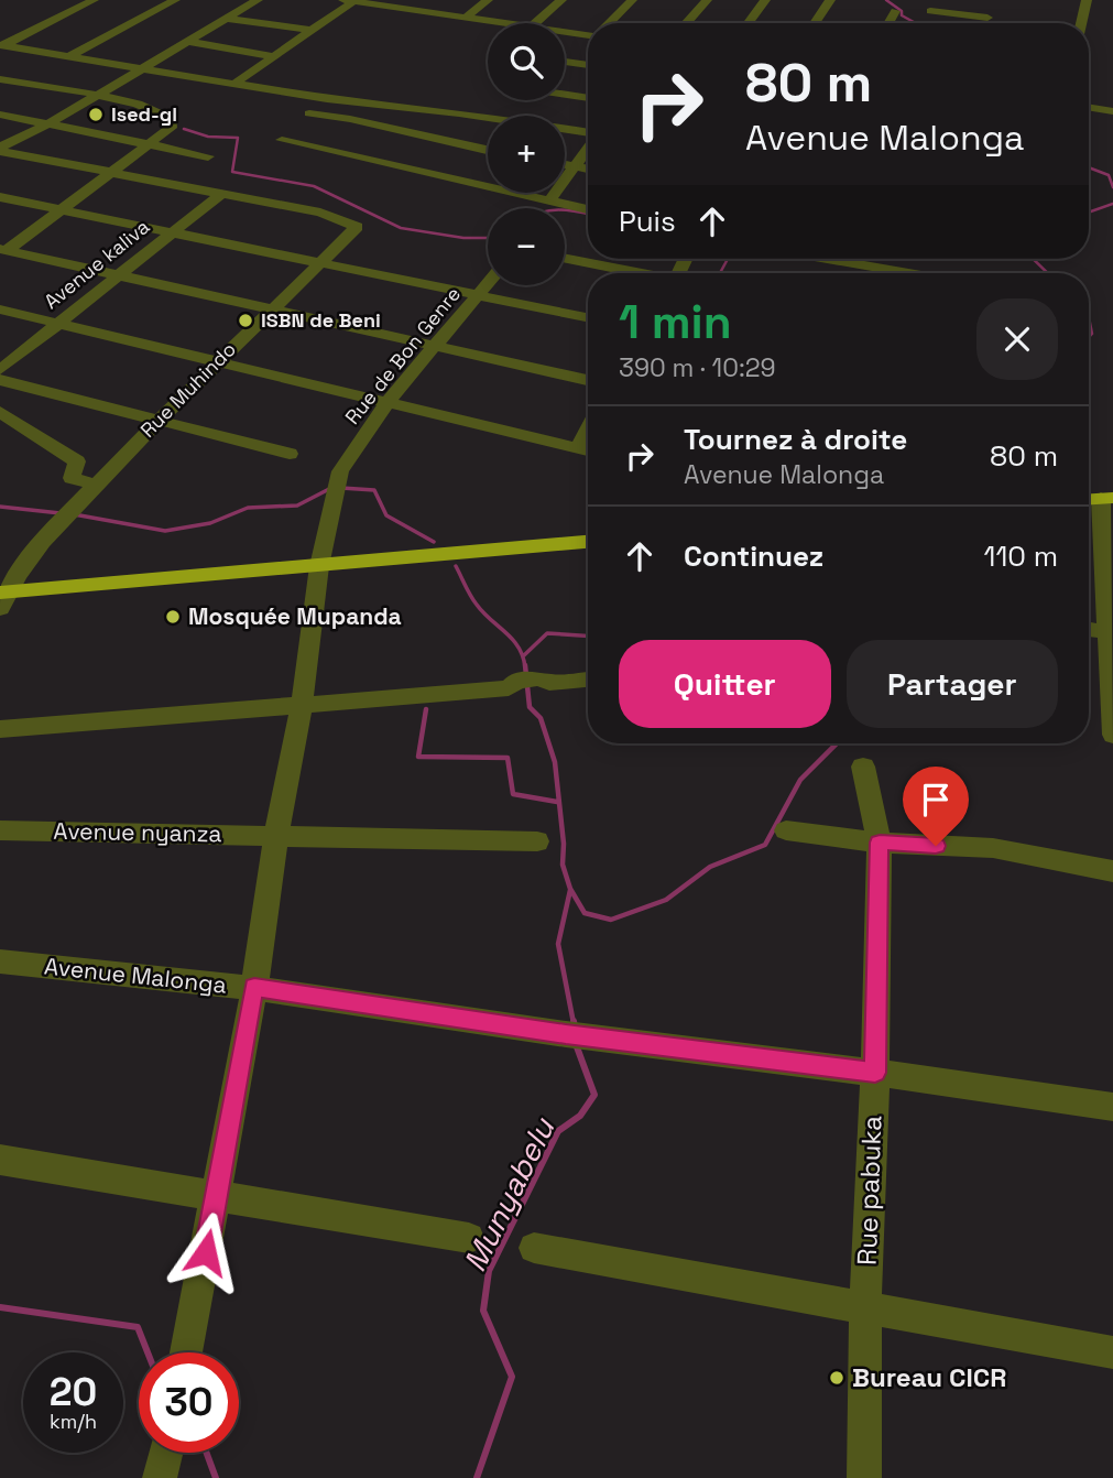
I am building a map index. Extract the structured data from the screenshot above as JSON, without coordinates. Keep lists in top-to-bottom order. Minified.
{"streets":{"street":["Avenue kaliva","Rue de Bon Genre","Rue Muhindo","Avenue nyanza","Avenue Malonga","Rue pabuka"]},"crossings":[["Avenue kaliva","Rue Muhindo"],["Avenue Malonga","Rue pabuka"]],"water":["Munyabelu"],"places":["Ised-gl","ISBN de Beni","Mosquée Mupanda","Bureau CICR"],"page":{"map_buttons":["+","−"],"turn":["80 m","Avenue Malonga"],"then":"Puis","heading":["1 min","390 m · 10:29"],"list":[{"name":"Tournez à droite","note":"Avenue Malonga","value":"80 m"},{"name":"Continuez","value":"110 m"}],"buttons":["Quitter","Partager"],"speed":"20 km/h","limit":"30"}}
